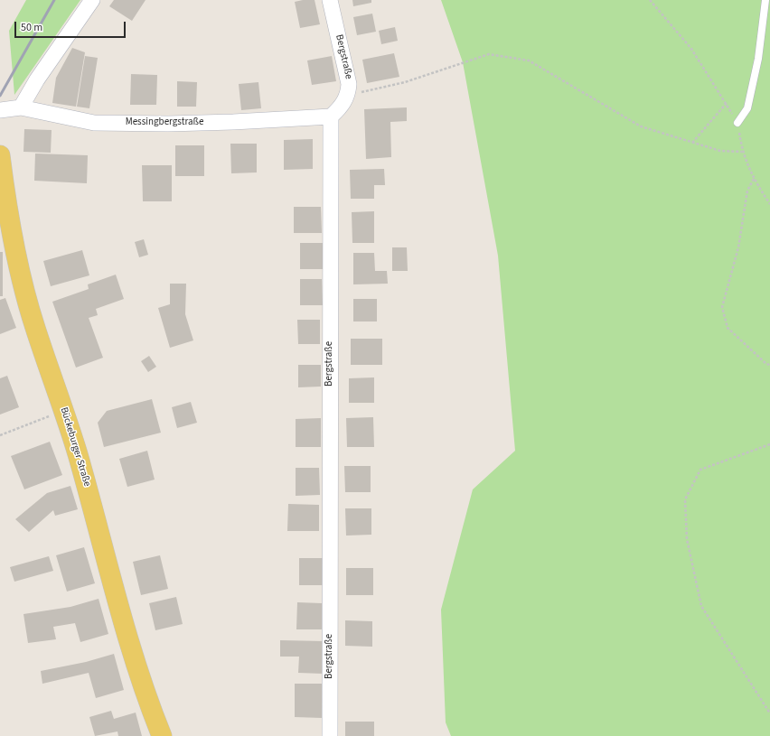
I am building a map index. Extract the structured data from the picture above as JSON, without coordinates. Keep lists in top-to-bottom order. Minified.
{"streets":{"main road":["Bückeburger Straße"],"street":["Bergstraße","Messingbergstraße"]},"crossings":[["Bergstraße","Messingbergstraße"]],"scale_bar":"50 m"}
